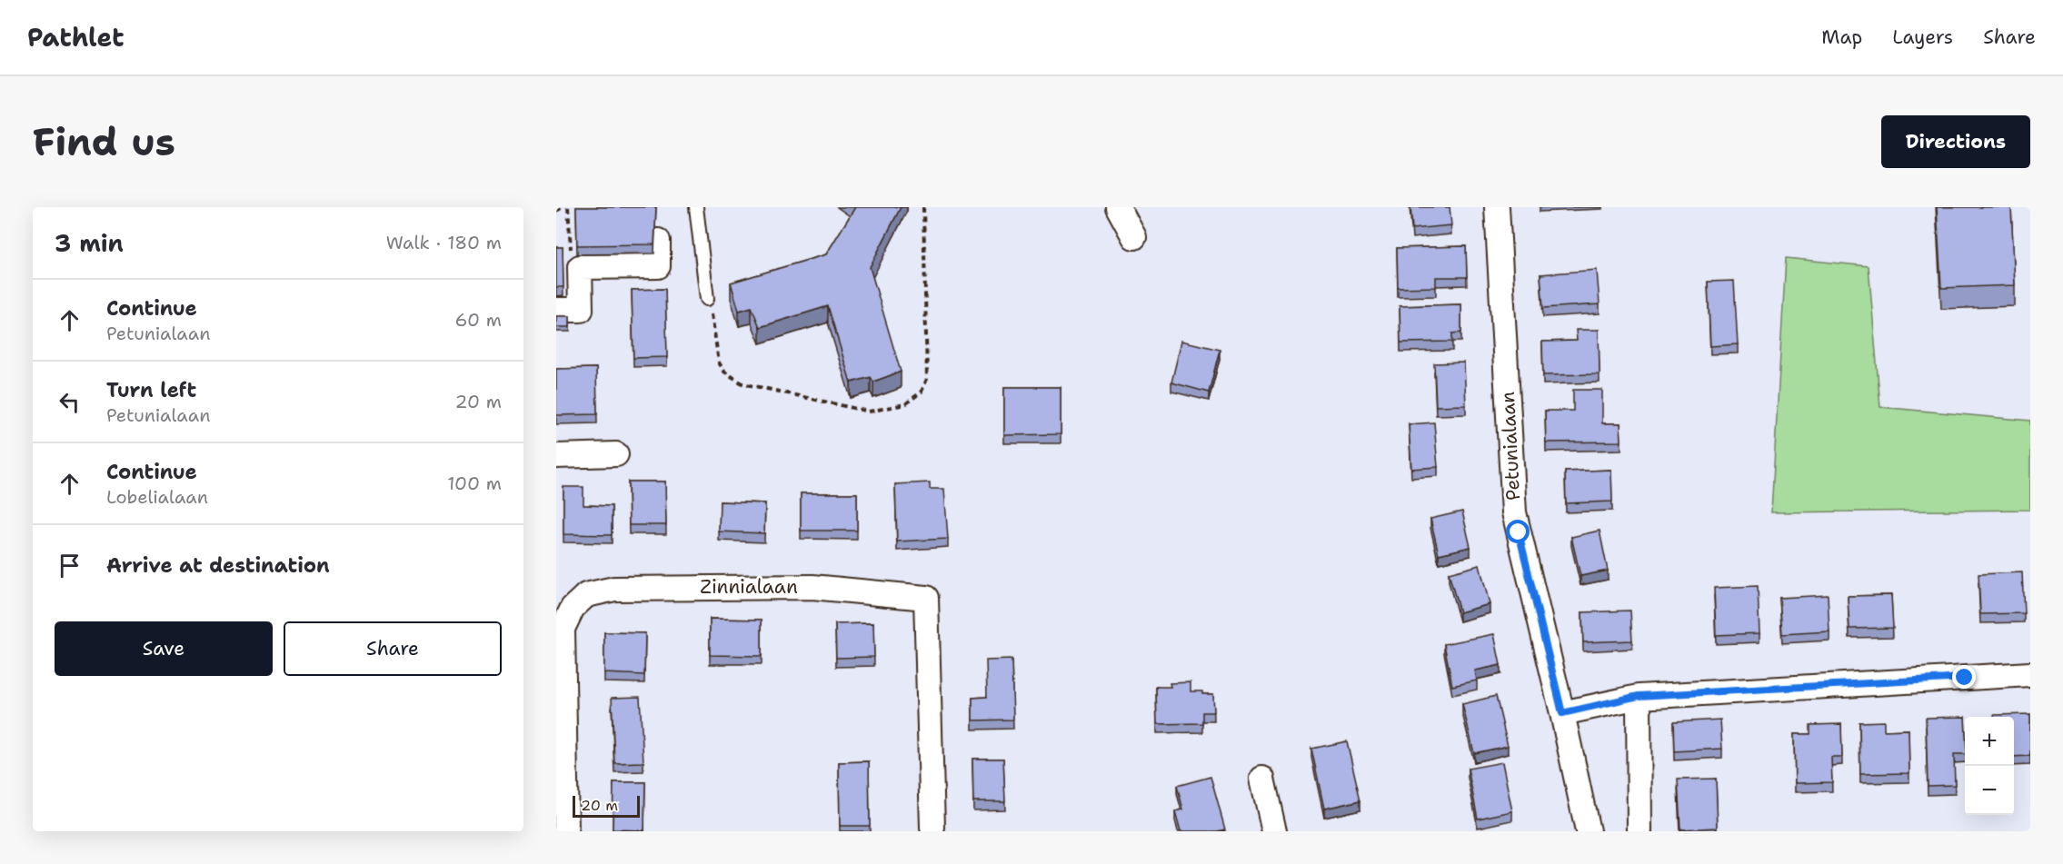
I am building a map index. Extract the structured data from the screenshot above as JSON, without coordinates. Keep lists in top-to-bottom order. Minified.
{"streets":{"street":["Petunialaan","Zinnialaan"]},"scale_bar":"20 m","page":{"header":"Pathlet","nav":["Map","Layers","Share"],"buttons":["Directions",["Save","Share"]],"title":"Find us","heading":["3 min","Walk · 180 m"],"list":[["Continue","Petunialaan","60 m"],["Turn left","Petunialaan","20 m"],["Continue","Lobelialaan","100 m"],"Arrive at destination"],"map_buttons":["+","−"],"scale":"20 m"}}
